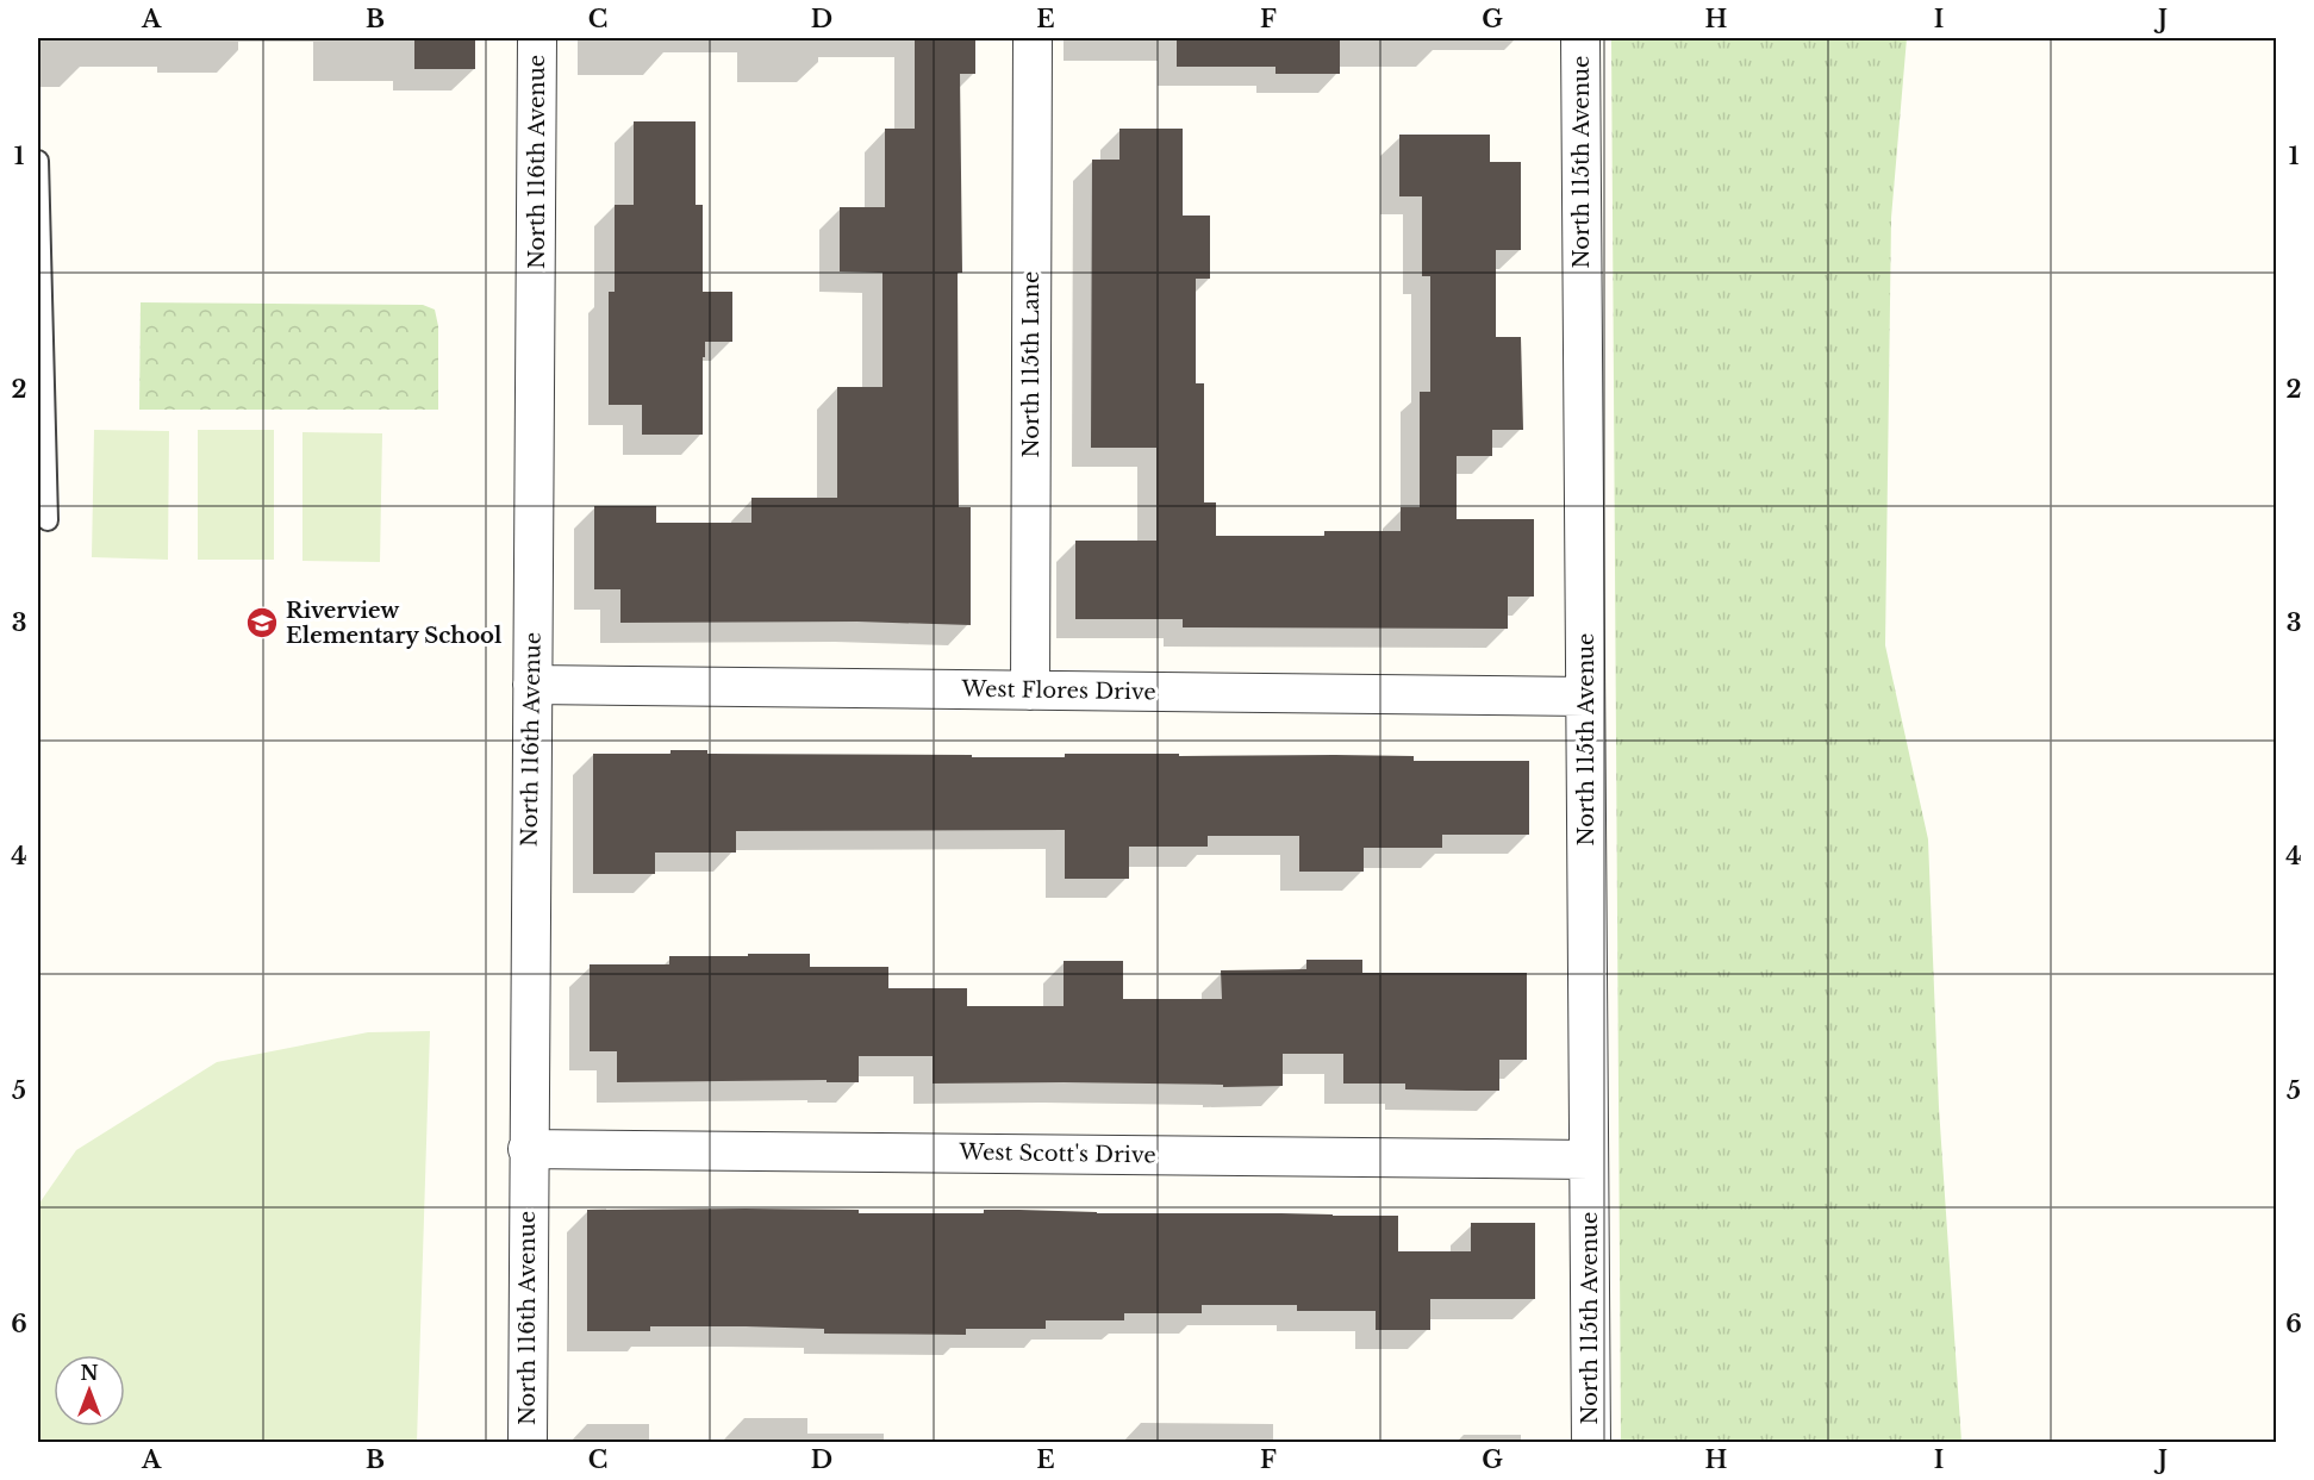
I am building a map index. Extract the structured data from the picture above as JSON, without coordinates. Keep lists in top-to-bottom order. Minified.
{"streets":{"street":["North 116th Avenue","North 115th Avenue","North 115th Lane","West Flores Drive","West Scott's Drive"]},"crossings":[["North 116th Avenue","West Flores Drive"],["North 116th Avenue","West Scott's Drive"],["North 115th Avenue","West Flores Drive"],["North 115th Avenue","West Scott's Drive"],["North 115th Lane","West Flores Drive"]],"places":{"school or university":["Riverview Elementary School"]},"north":"top","grid":{"columns":["A","B","C","D","E","F","G","H","I","J"],"rows":["1","2","3","4","5","6"]}}
